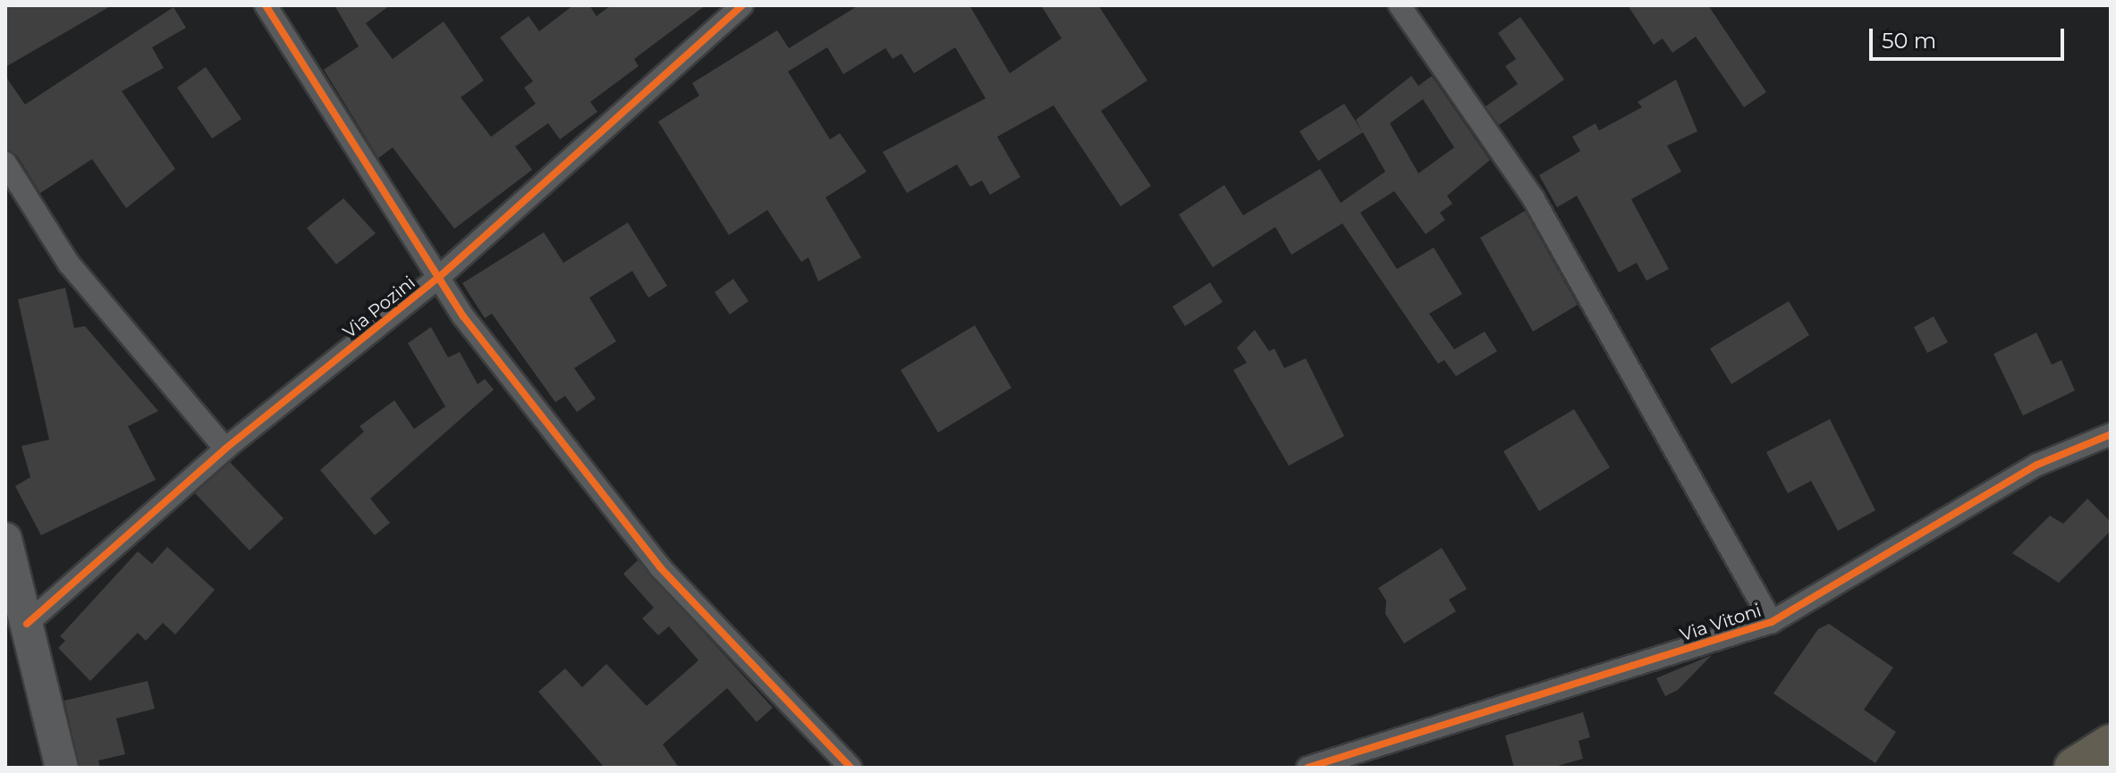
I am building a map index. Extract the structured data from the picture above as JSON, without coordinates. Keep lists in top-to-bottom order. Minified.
{"streets":{"street":["Via Pozini","Via Vitoni"]},"scale_bar":"50 m"}
